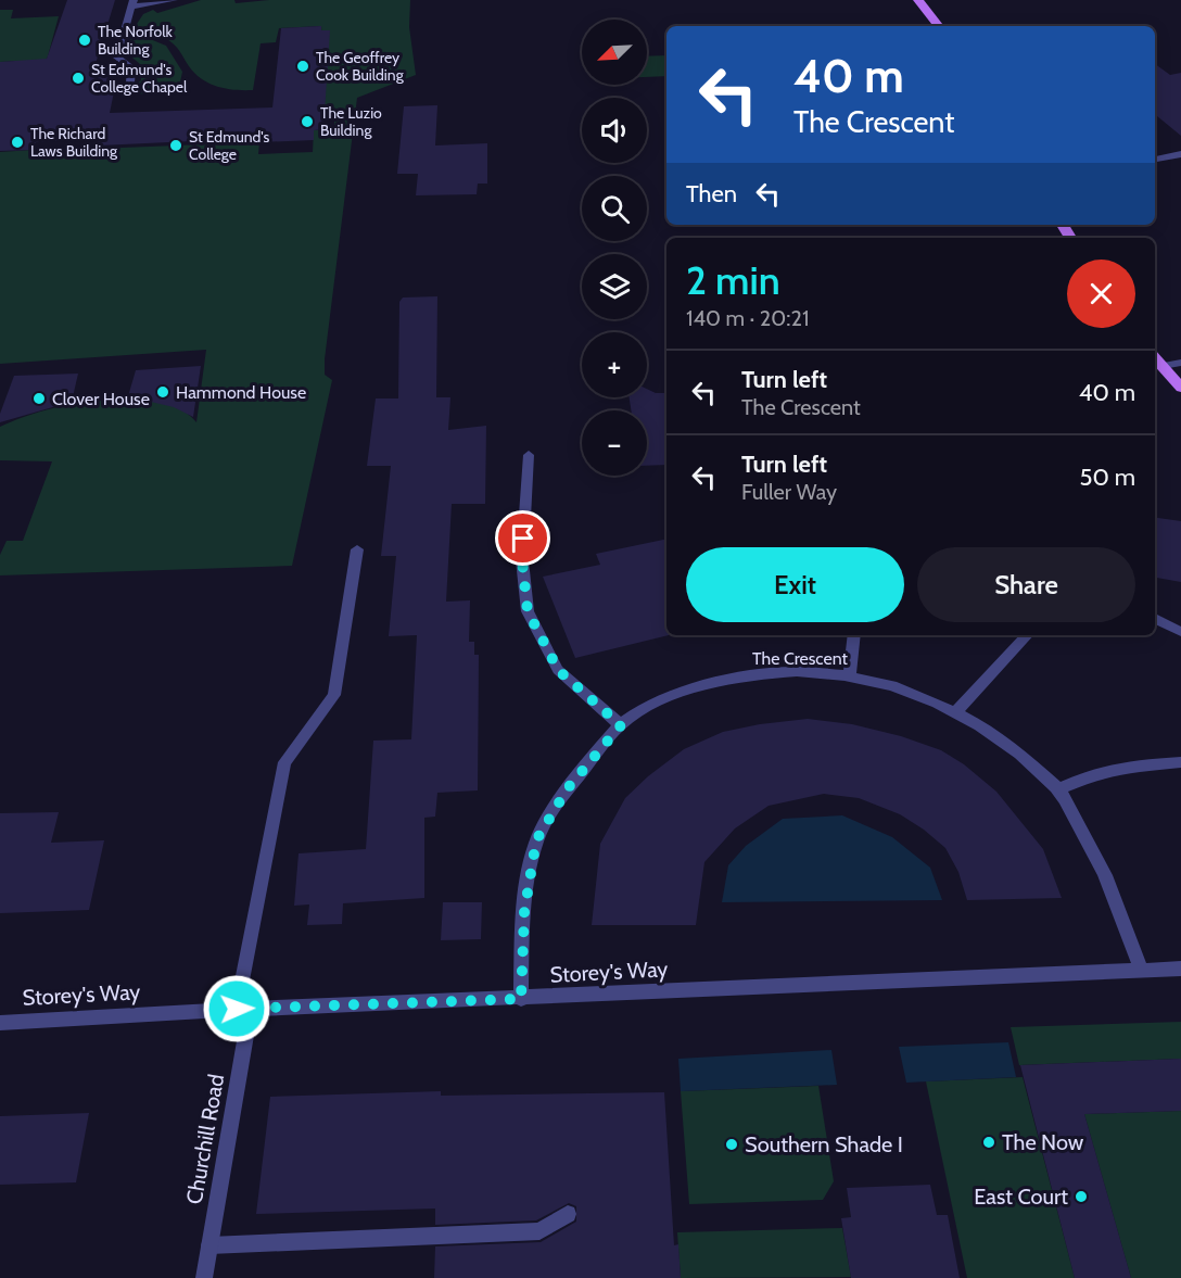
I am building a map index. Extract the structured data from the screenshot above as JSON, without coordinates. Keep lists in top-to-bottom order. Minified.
{"streets":{"street":["The Crescent","Storey's Way","Churchill Road"]},"crossings":[["The Crescent","Storey's Way"],["Storey's Way","Churchill Road"]],"places":["The Norfolk Building","The Geoffrey Cook Building","St Edmund's College Chapel","The Luzio Building","The Richard Laws Building","St Edmund's College","Hammond House","Clover House","The Now","Southern Shade I","East Court"],"north":"bottom left","page":{"map_buttons":["+","−"],"turn":["40 m","The Crescent"],"then":"Then","heading":["2 min","140 m · 20:21"],"list":[{"name":"Turn left","note":"The Crescent","value":"40 m"},{"name":"Turn left","note":"Fuller Way","value":"50 m"}],"buttons":["Exit","Share"]}}
